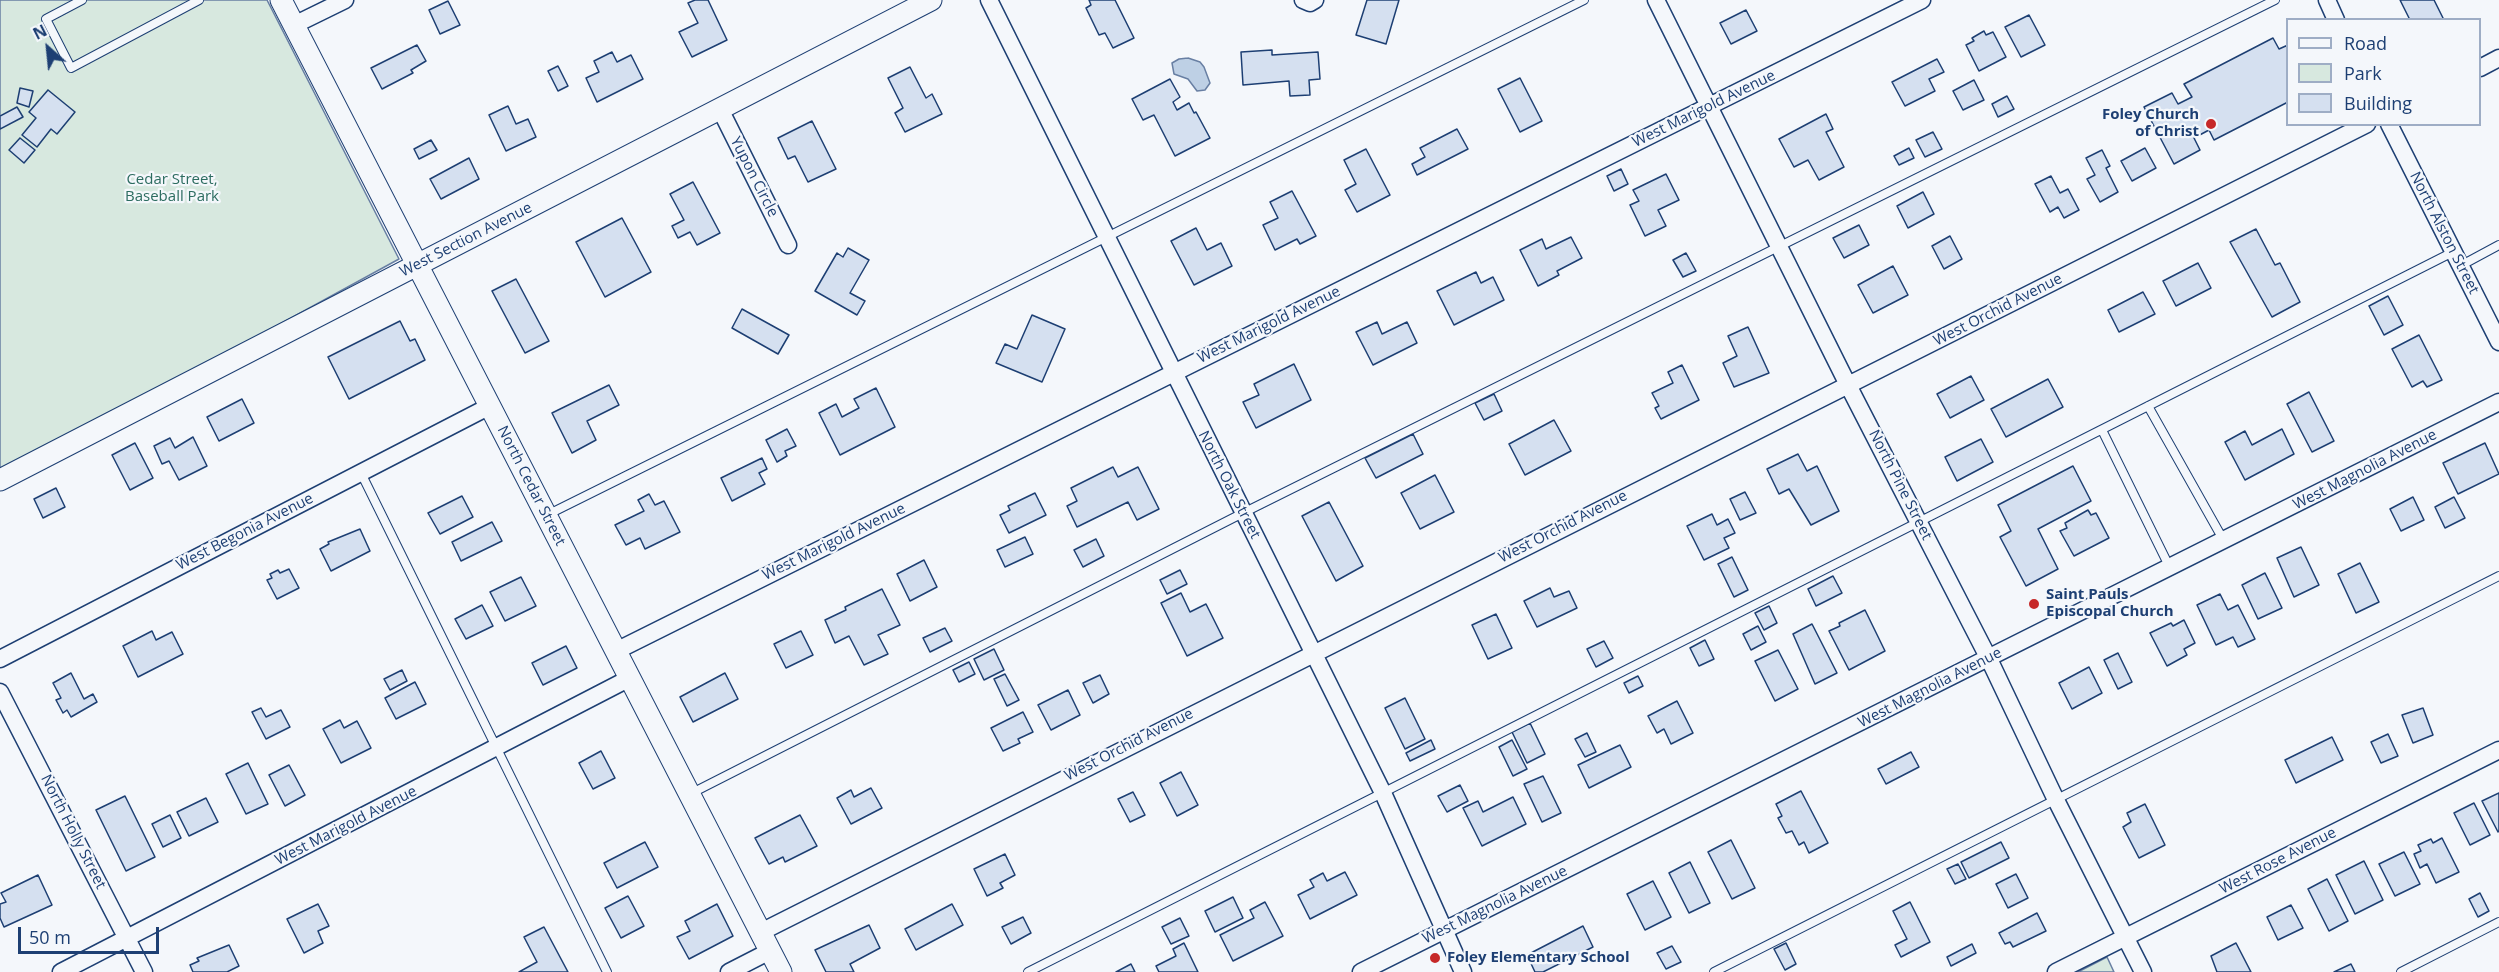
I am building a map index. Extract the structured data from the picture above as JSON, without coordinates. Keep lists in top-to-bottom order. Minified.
{"streets":{"street":["West Marigold Avenue","Yupon Circle","North Alston Street","West Section Avenue","West Orchid Avenue","West Magnolia Avenue","North Oak Street","North Pine Street","North Cedar Street","West Begonia Avenue","North Holly Street","West Rose Avenue"]},"crossings":[["West Marigold Avenue","North Oak Street"],["West Marigold Avenue","North Pine Street"],["West Marigold Avenue","North Cedar Street"],["West Marigold Avenue","North Holly Street"],["Yupon Circle","West Section Avenue"],["West Section Avenue","North Cedar Street"],["West Orchid Avenue","North Oak Street"],["West Orchid Avenue","North Pine Street"],["West Orchid Avenue","North Cedar Street"],["West Magnolia Avenue","North Oak Street"],["West Magnolia Avenue","North Pine Street"],["North Pine Street","West Rose Avenue"],["North Cedar Street","West Begonia Avenue"]],"parks":["Cedar Street, Baseball Park"],"places":["Foley Church of Christ","Saint Pauls Episcopal Church","Foley Elementary School"],"legend":["Road","Park","Building"],"scale_bar":"50 m","north":"top left"}
